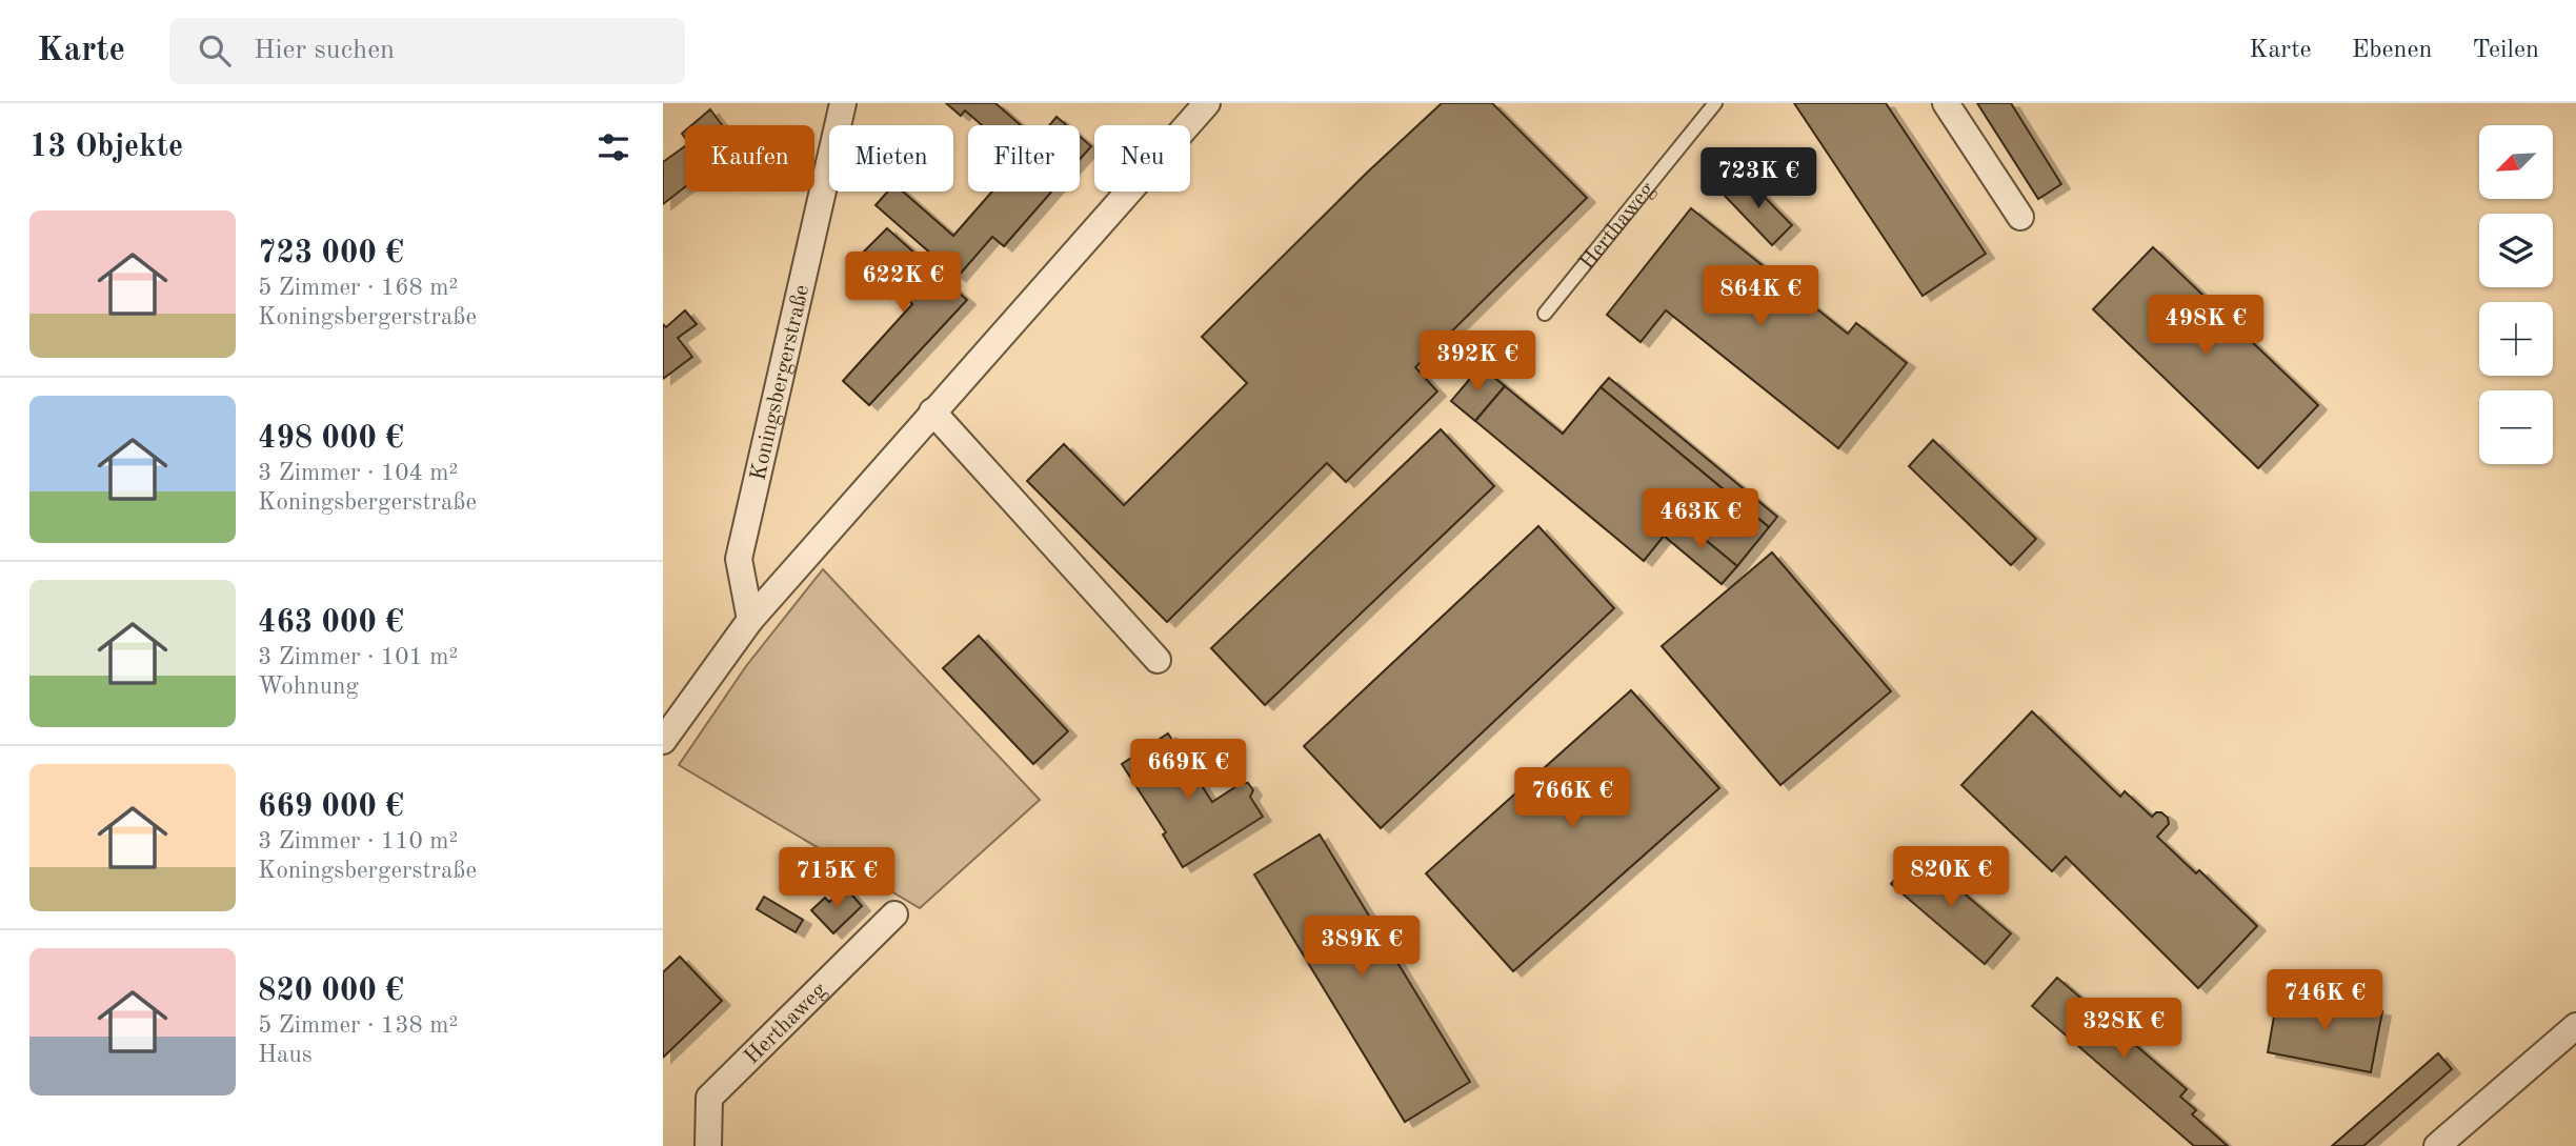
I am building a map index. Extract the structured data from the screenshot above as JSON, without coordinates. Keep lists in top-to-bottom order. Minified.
{"streets":{"street":["Herthaweg","Koningsbergerstraße"]},"north":"bottom left","page":{"header":"Karte","search":"Hier suchen","nav":["Karte","Ebenen","Teilen"],"heading":"13 Objekte","map_buttons":["+","−"],"chip":["Kaufen","Mieten","Filter","Neu"],"price":["723K €","622K €","864K €","498K €","392K €","463K €","669K €","766K €","820K €","715K €","389K €","746K €","328K €"],"list":[{"name":"723 000 €","note":"5 Zimmer · 168 m² · Koningsbergerstraße"},{"name":"498 000 €","note":"3 Zimmer · 104 m² · Koningsbergerstraße"},{"name":"463 000 €","note":"3 Zimmer · 101 m² · Wohnung"},{"name":"669 000 €","note":"3 Zimmer · 110 m² · Koningsbergerstraße"},{"name":"820 000 €","note":"5 Zimmer · 138 m² · Haus"}]}}
